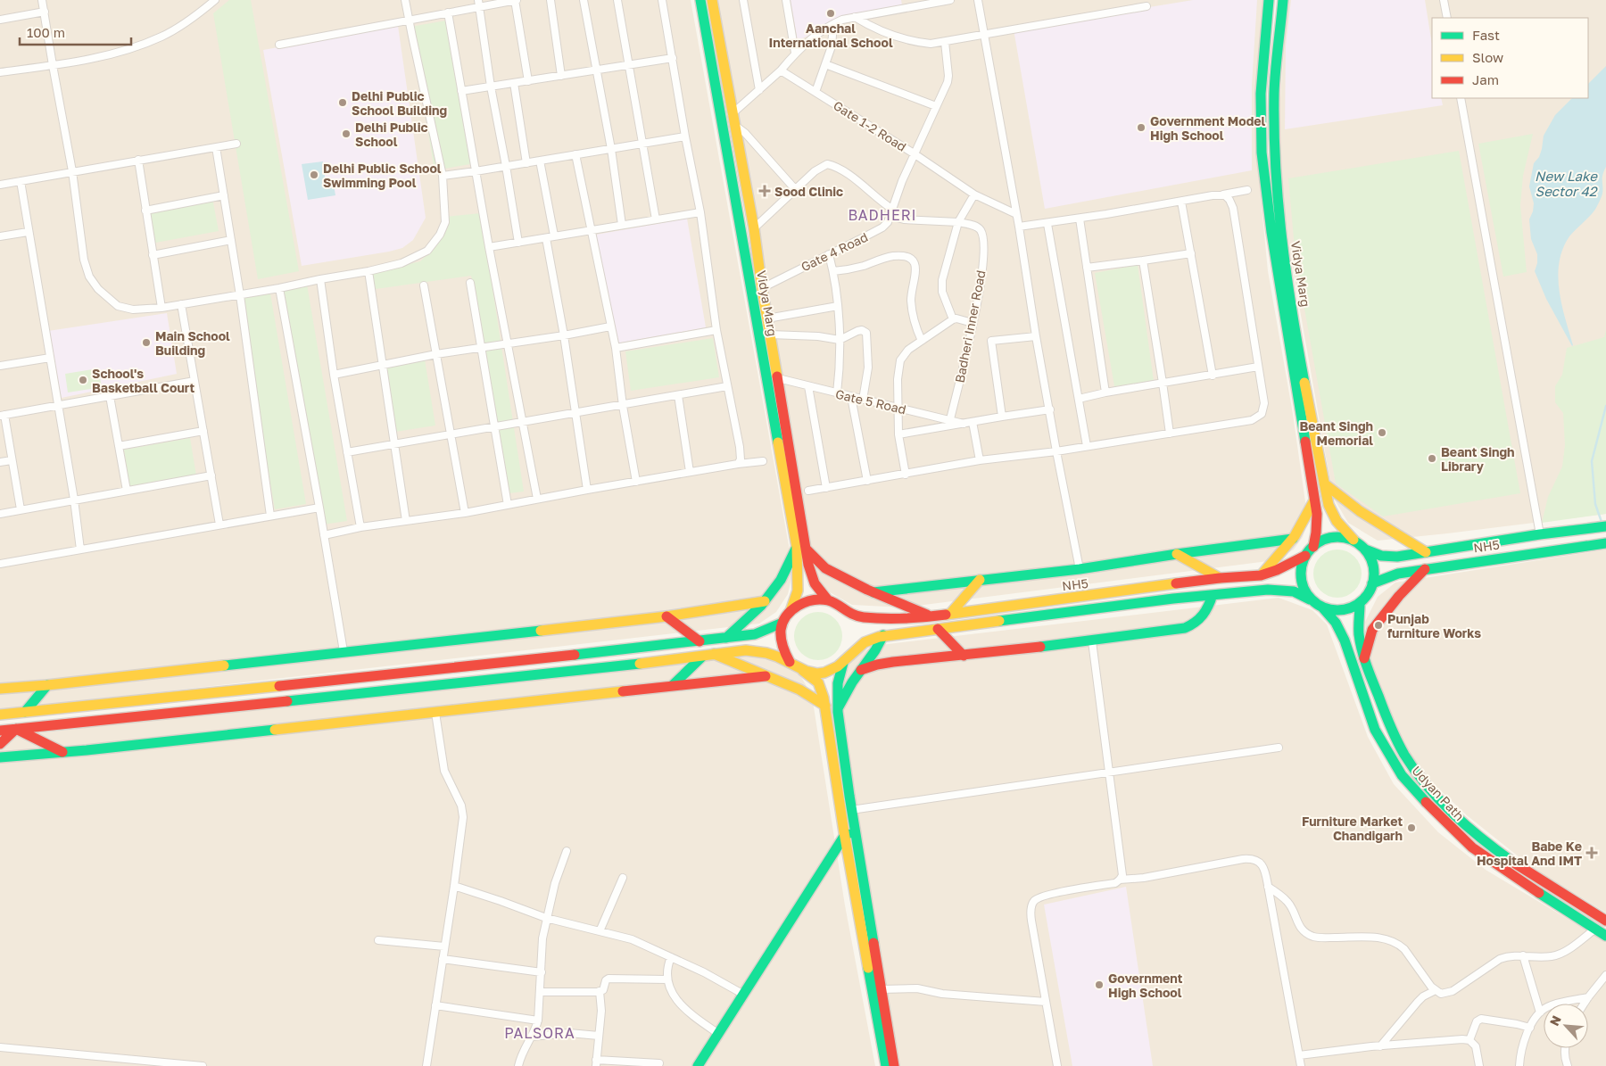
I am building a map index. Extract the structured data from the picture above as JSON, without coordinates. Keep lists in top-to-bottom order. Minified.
{"streets":{"main road":["Vidya Marg","NH5","Udyan Path"],"street":["Gate 1-2 Road","Gate 4 Road","Badheri Inner Road","Gate 5 Road"]},"crossings":[["Gate 4 Road","Vidya Marg"],["Gate 4 Road","Badheri Inner Road"],["Vidya Marg","Gate 5 Road"],["Vidya Marg","NH5"],["Vidya Marg","Udyan Path"],["Badheri Inner Road","Gate 5 Road"],["NH5","Udyan Path"]],"districts":["BADHERI","PALSORA"],"water":["New Lake Sector 42"],"places":{"other":["Aanchal International School","Delhi Public School Building","Government Model High School","Delhi Public School","Delhi Public School Swimming Pool","Main School Building","School's Basketball Court","Beant Singh Memorial","Beant Singh Library","Punjab furniture Works","Furniture Market Chandigarh","Government High School"],"health":["Sood Clinic","Babe Ke Hospital And IMT"]},"legend":["Fast","Slow","Jam"],"scale_bar":"100 m","north":"top left"}
